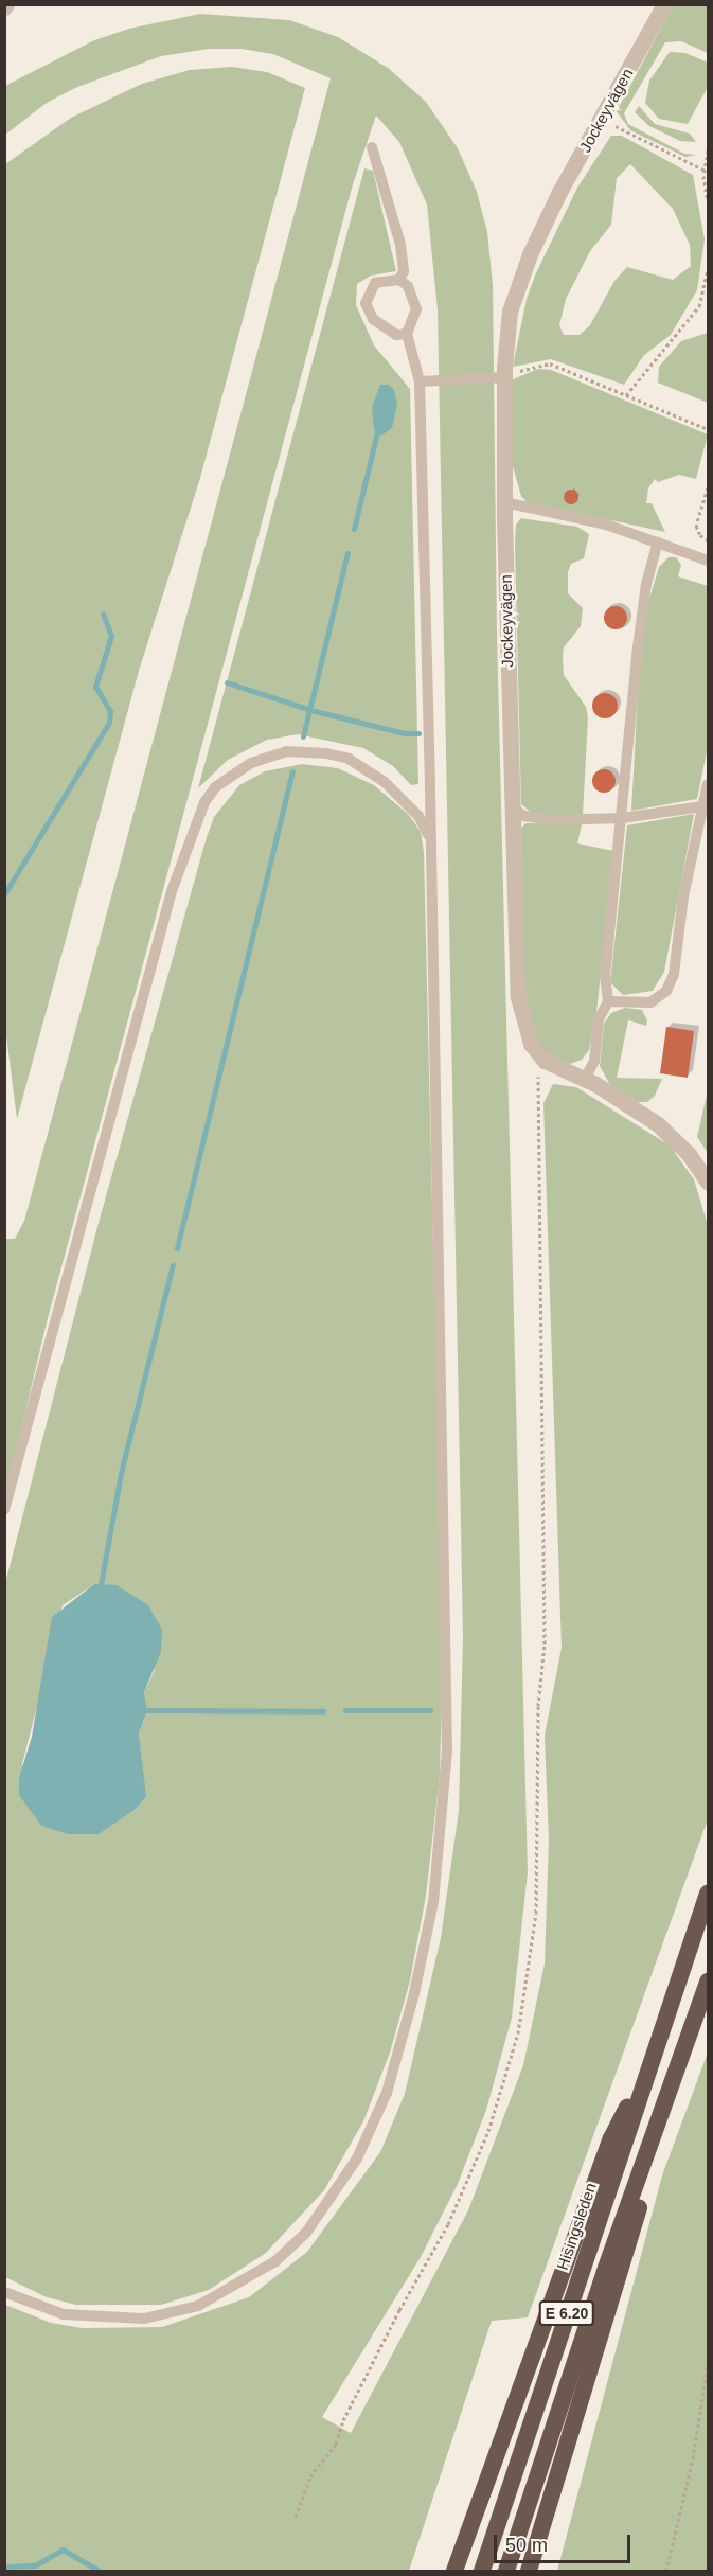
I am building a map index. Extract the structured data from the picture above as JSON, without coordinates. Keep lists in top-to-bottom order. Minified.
{"streets":{"highway":["Hisingsleden","E 6.20"],"street":["Jockeyvägen"]},"scale_bar":"50 m"}
